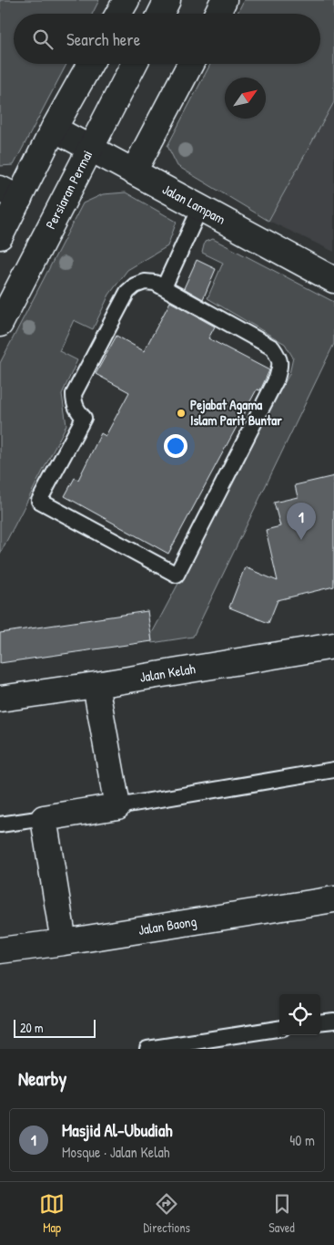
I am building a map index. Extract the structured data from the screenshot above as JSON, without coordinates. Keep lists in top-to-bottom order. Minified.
{"streets":{"street":["Persiaran Permai","Jalan Lampam","Jalan Kelah","Jalan Baong"]},"crossings":[["Persiaran Permai","Jalan Lampam"]],"places":["Pejabat Agama Islam Parit Buntar"],"scale_bar":"20 m","north":"top right","page":{"search":"Search here","pins":"1","scale":"20 m","heading":"Nearby","list":[{"mark":"1","name":"Masjid Al-Ubudiah","note":"Mosque · Jalan Kelah","value":"40 m"}],"nav":["Map","Directions","Saved"]}}
